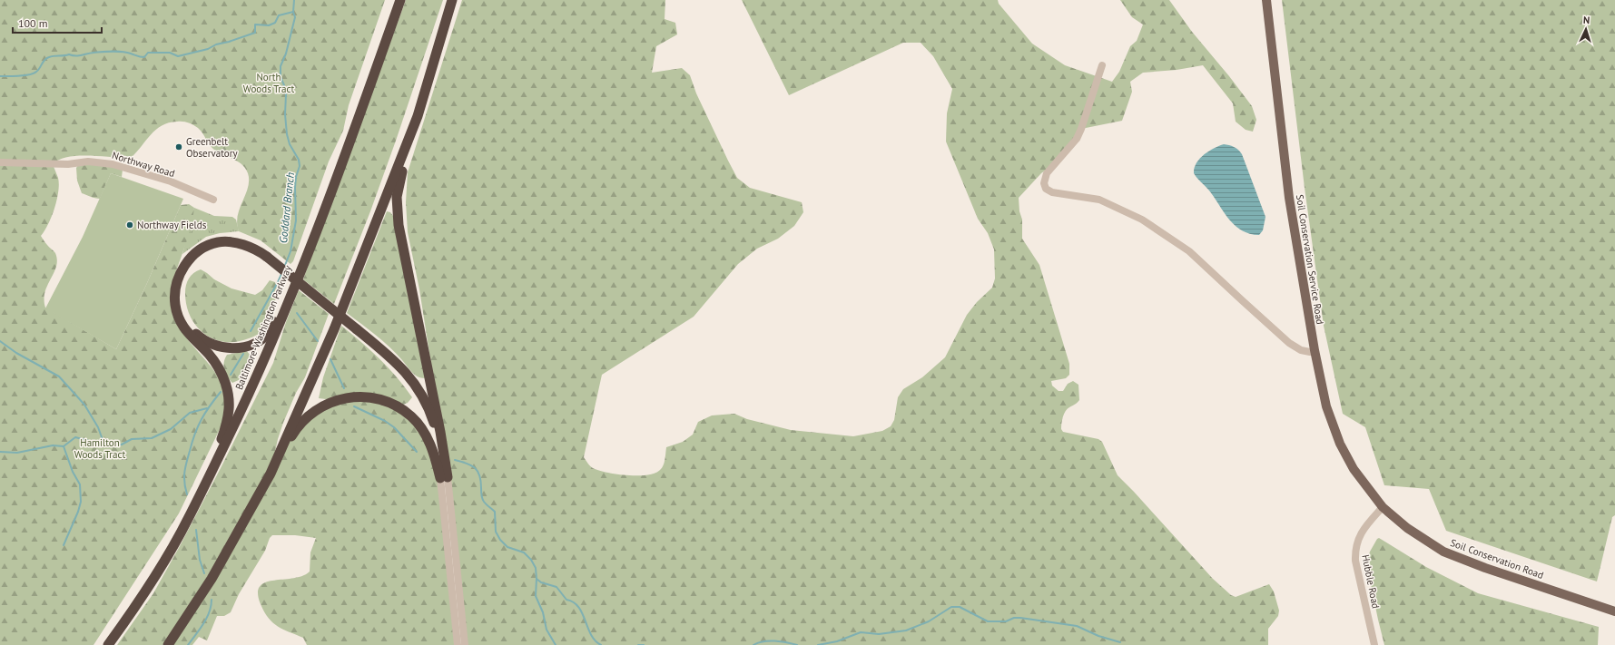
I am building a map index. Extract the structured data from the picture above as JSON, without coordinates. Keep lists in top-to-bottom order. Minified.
{"streets":{"highway":["Baltimore-Washington Parkway"],"main road":["Soil Conservation Service Road","Soil Conservation Road"],"street":["Northway Road","Hubble Road"]},"crossings":[["Soil Conservation Service Road","Soil Conservation Road"],["Soil Conservation Service Road","Hubble Road"],["Soil Conservation Road","Hubble Road"]],"water":["Goddard Branch"],"parks":["North Woods Tract","Hamilton Woods Tract"],"places":["Greenbelt Observatory","Northway Fields"],"scale_bar":"100 m","north":"top"}
